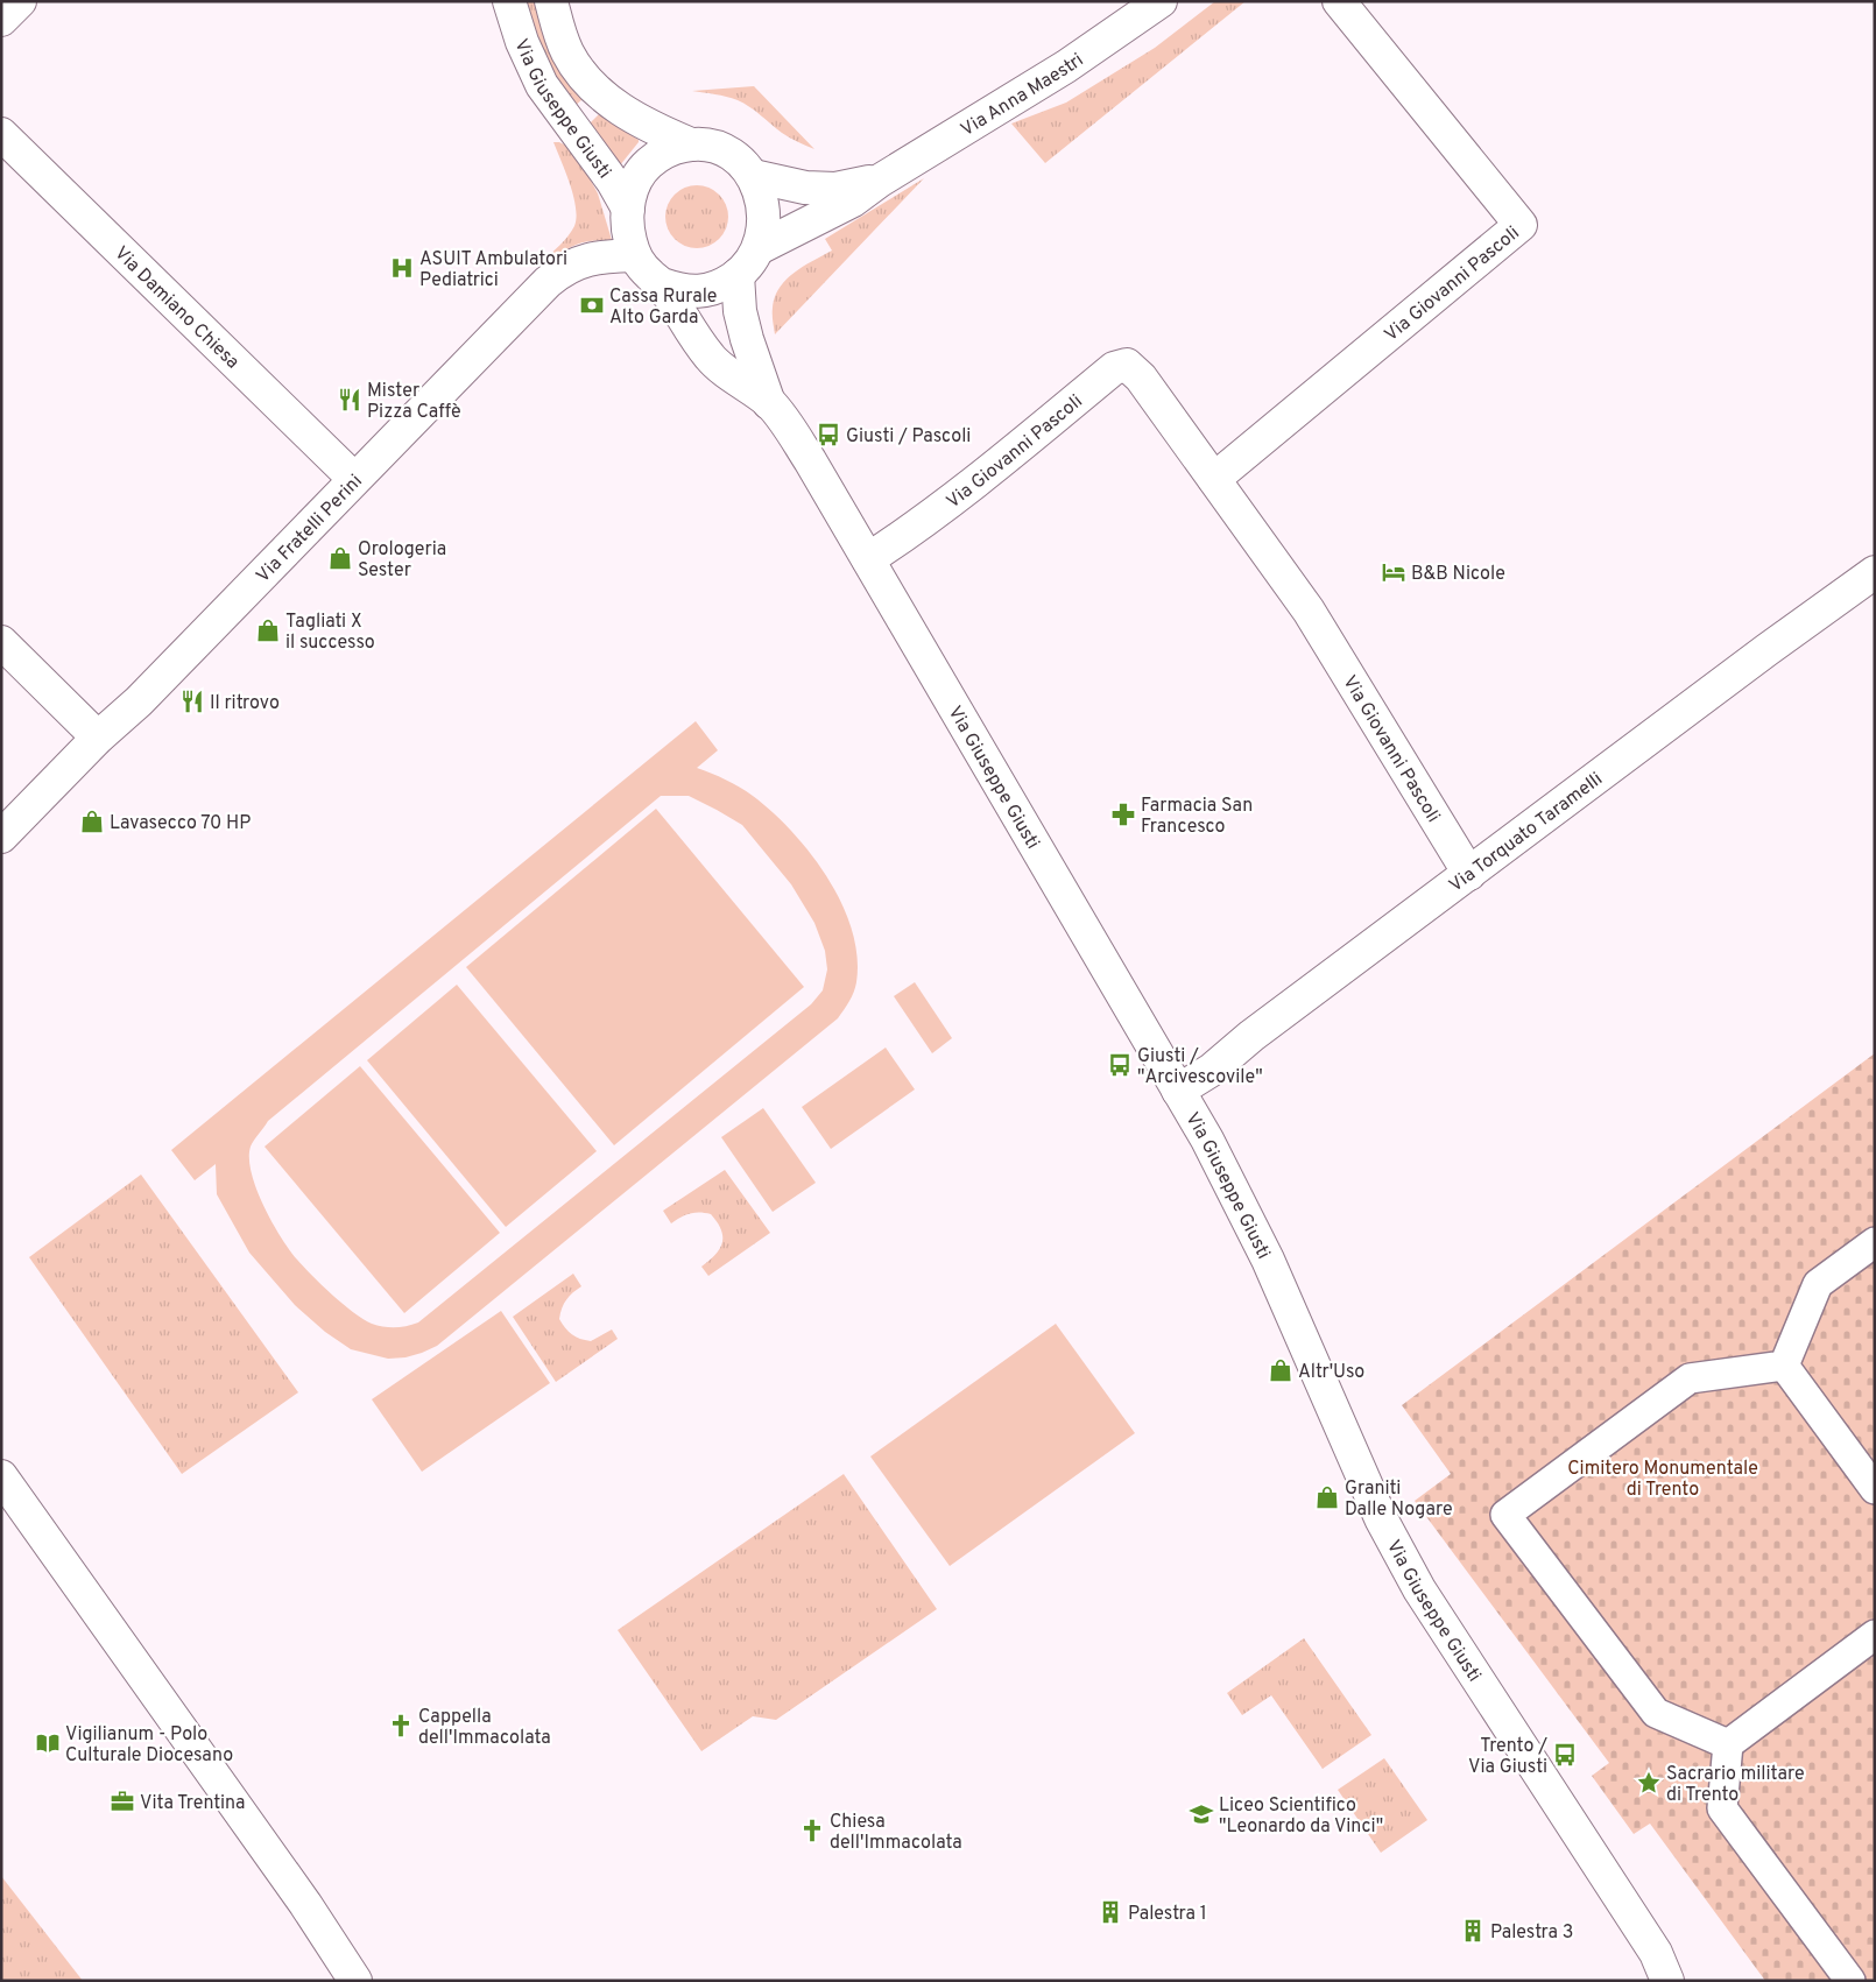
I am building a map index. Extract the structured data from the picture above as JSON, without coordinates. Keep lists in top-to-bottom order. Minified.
{"streets":{"street":["Via Anna Maestri","Via Giuseppe Giusti","Via Giovanni Pascoli","Via Damiano Chiesa","Via Fratelli Perini","Via Torquato Taramelli"]},"crossings":[["Via Anna Maestri","Via Giuseppe Giusti"],["Via Anna Maestri","Via Fratelli Perini"],["Via Giuseppe Giusti","Via Giovanni Pascoli"],["Via Giuseppe Giusti","Via Fratelli Perini"],["Via Giuseppe Giusti","Via Torquato Taramelli"],["Via Giovanni Pascoli","Via Torquato Taramelli"],["Via Damiano Chiesa","Via Fratelli Perini"]],"parks":["Cimitero Monumentale di Trento"],"places":{"hospital":["ASUIT Ambulatori Pediatrici"],"bank":["Cassa Rurale Alto Garda"],"restaurant":["Mister Pizza Caffè","Il ritrovo"],"bus stop":["Giusti / Pascoli","Giusti / \"Arcivescovile\"","Trento / Via Giusti"],"shop":["Orologeria Sester","Tagliati X il successo","Lavasecco 70 HP","Altr'Uso","Graniti Dalle Nogare"],"hotel":["B&B Nicole"],"pharmacy":["Farmacia San Francesco"],"church":["Cappella dell'Immacolata","Chiesa dell'Immacolata"],"library":["Vigilianum - Polo Culturale Diocesano"],"place":["Sacrario militare di Trento"],"office":["Vita Trentina"],"school or university":["Liceo Scientifico \"Leonardo da Vinci\""],"building":["Palestra 1","Palestra 3"]}}
